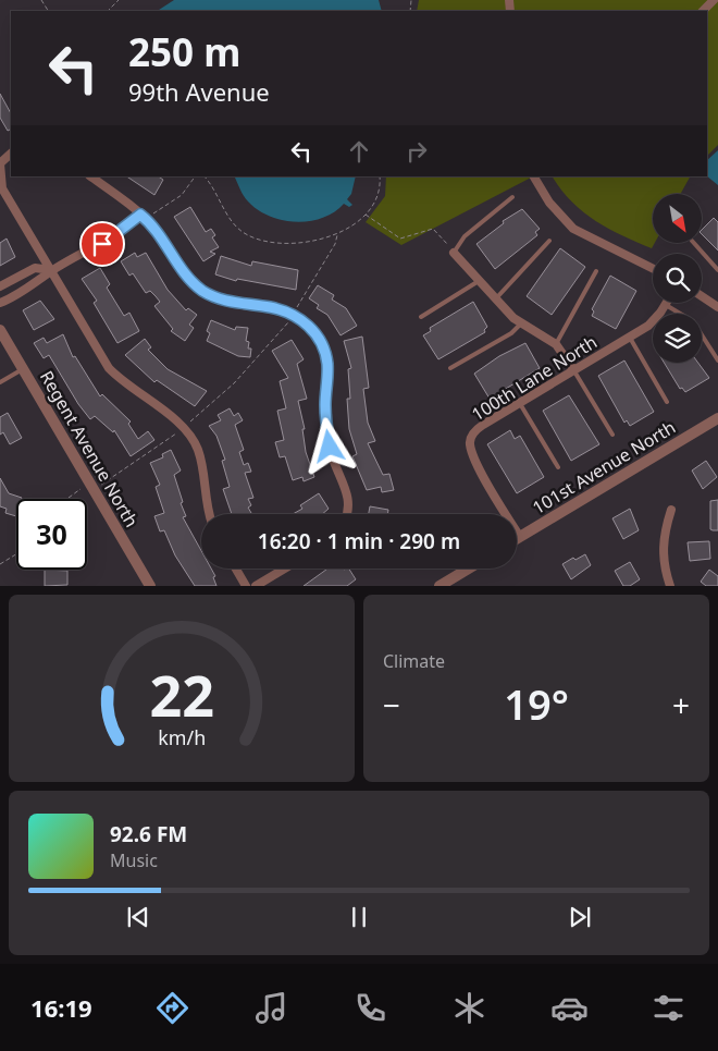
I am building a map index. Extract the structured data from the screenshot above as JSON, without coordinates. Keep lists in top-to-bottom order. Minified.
{"streets":{"street":["100th Lane North","Regent Avenue North","101st Avenue North"]},"crossings":[["100th Lane North","101st Avenue North"]],"north":"bottom right","page":{"turn":["250 m","99th Avenue"],"limit":"30","trip":"16:20 · 1 min · 290 m","tile":"Climate","heat":["−","19°","+"],"song":["92.6 FM","Music"],"tabs":"16:19","gauge":["22","km/h"]}}
